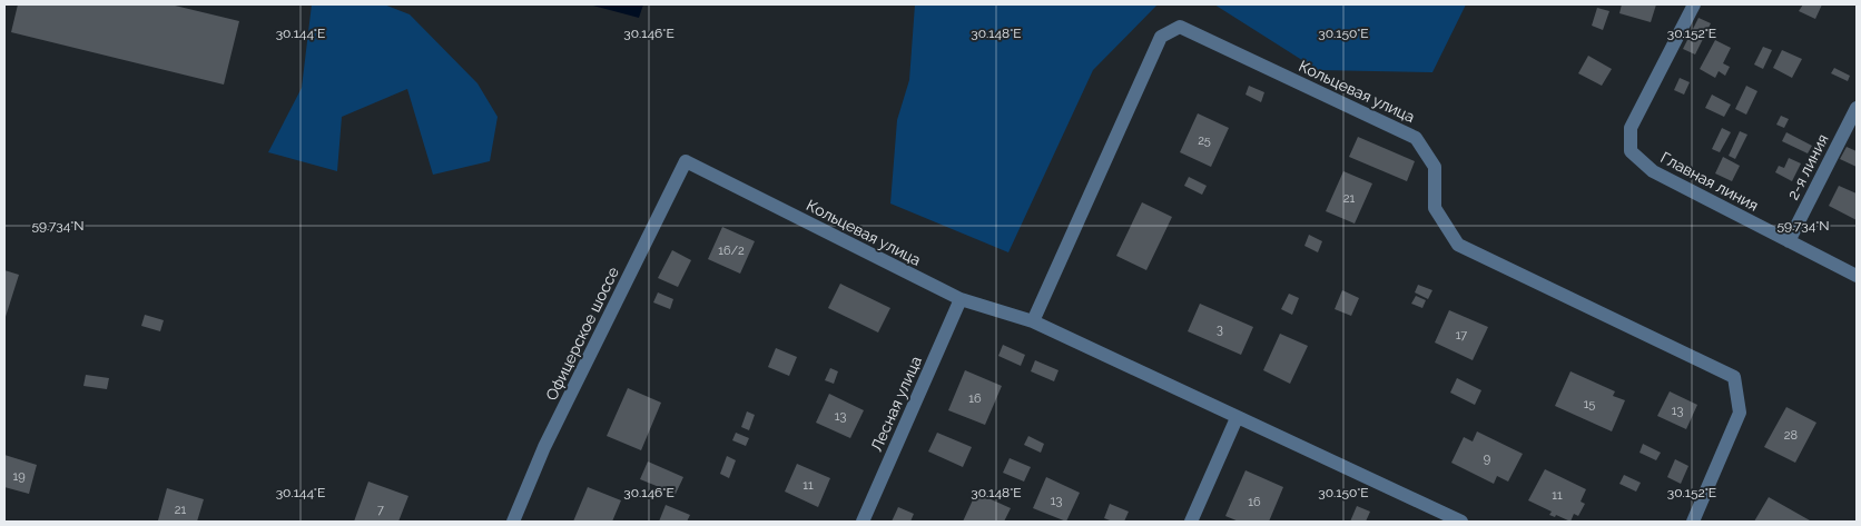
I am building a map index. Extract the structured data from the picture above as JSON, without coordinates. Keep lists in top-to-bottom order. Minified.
{"streets":{"street":["Кольцевая улица","2-я линия","Главная линия","Офицерское шоссе","Лесная улица"]},"crossings":[["Кольцевая улица","Офицерское шоссе"],["Кольцевая улица","Лесная улица"],["2-я линия","Главная линия"]],"house_numbers":["25","21","16/2","3","17","16","15","13","13","28","9","19","11","11","13","16","21","7"],"coordinates":["30.144°E","30.146°E","30.148°E","30.150°E","30.152°E","59.734°N"]}
